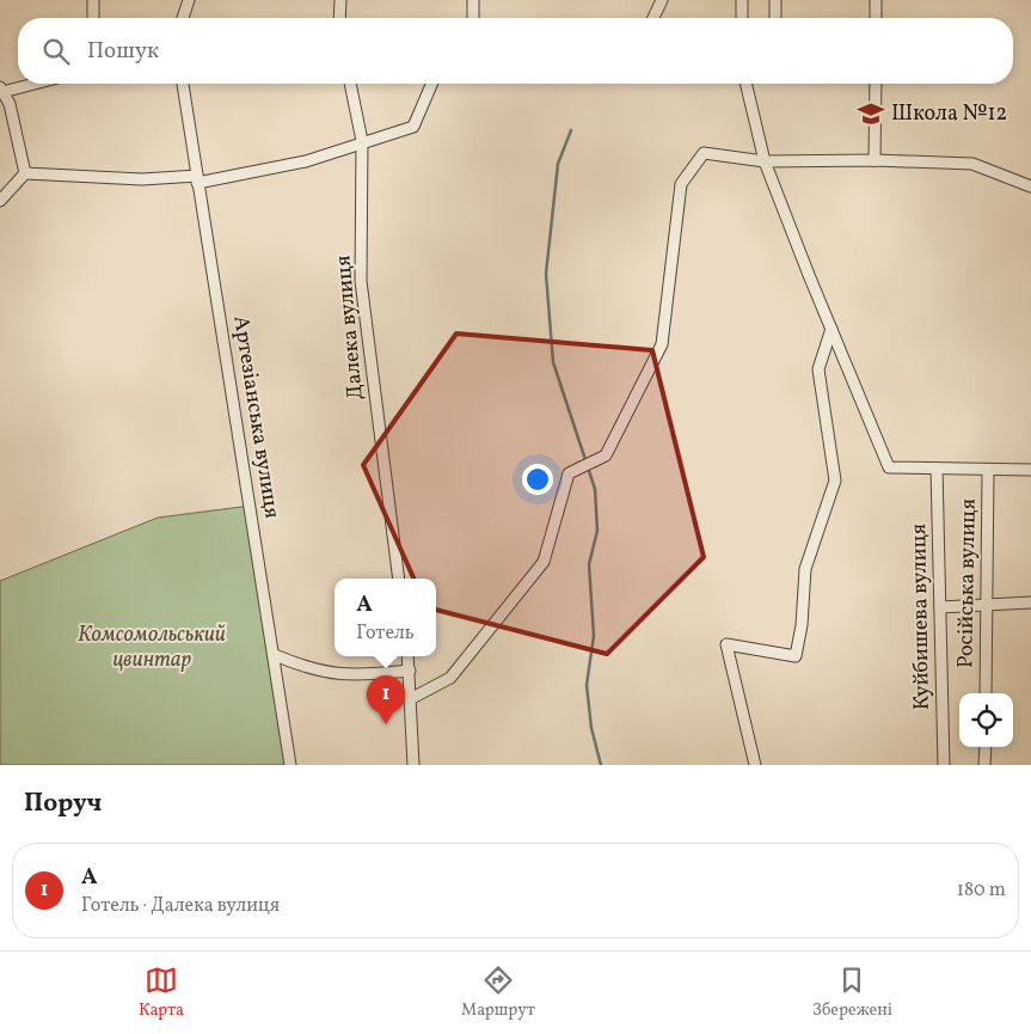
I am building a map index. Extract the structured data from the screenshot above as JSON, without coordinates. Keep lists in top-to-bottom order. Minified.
{"streets":{"street":["Далека вулиця","Артезіанська вулиця","Російська вулиця","Куйбишева вулиця"]},"parks":["Комсомольський цвинтар"],"places":{"school or university":["Школа №12"]},"page":{"search":"Пошук","popup":["А","Готель"],"pins":"1","heading":"Поруч","list":[{"mark":"1","name":"А","note":"Готель · Далека вулиця","value":"180 m"}],"nav":["Карта","Маршрут","Збережені"]}}
